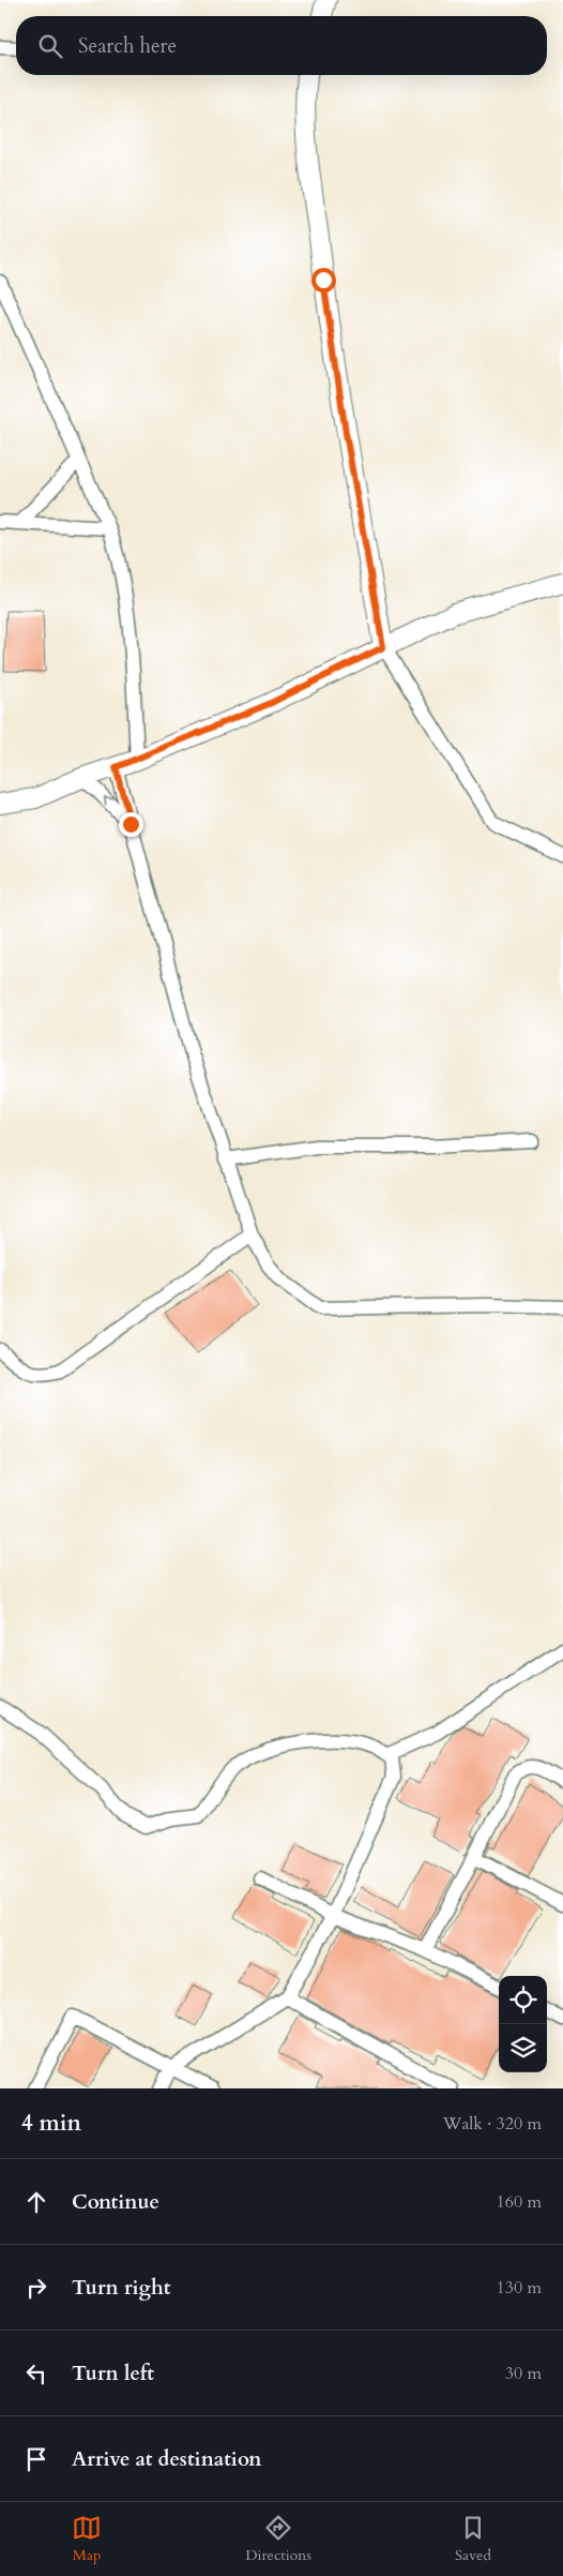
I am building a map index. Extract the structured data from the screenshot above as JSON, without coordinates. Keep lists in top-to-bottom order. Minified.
{"page":{"search":"Search here","heading":["4 min","Walk · 320 m"],"list":[["Continue","160 m"],["Turn right","130 m"],["Turn left","30 m"],"Arrive at destination"],"nav":["Map","Directions","Saved"]}}
